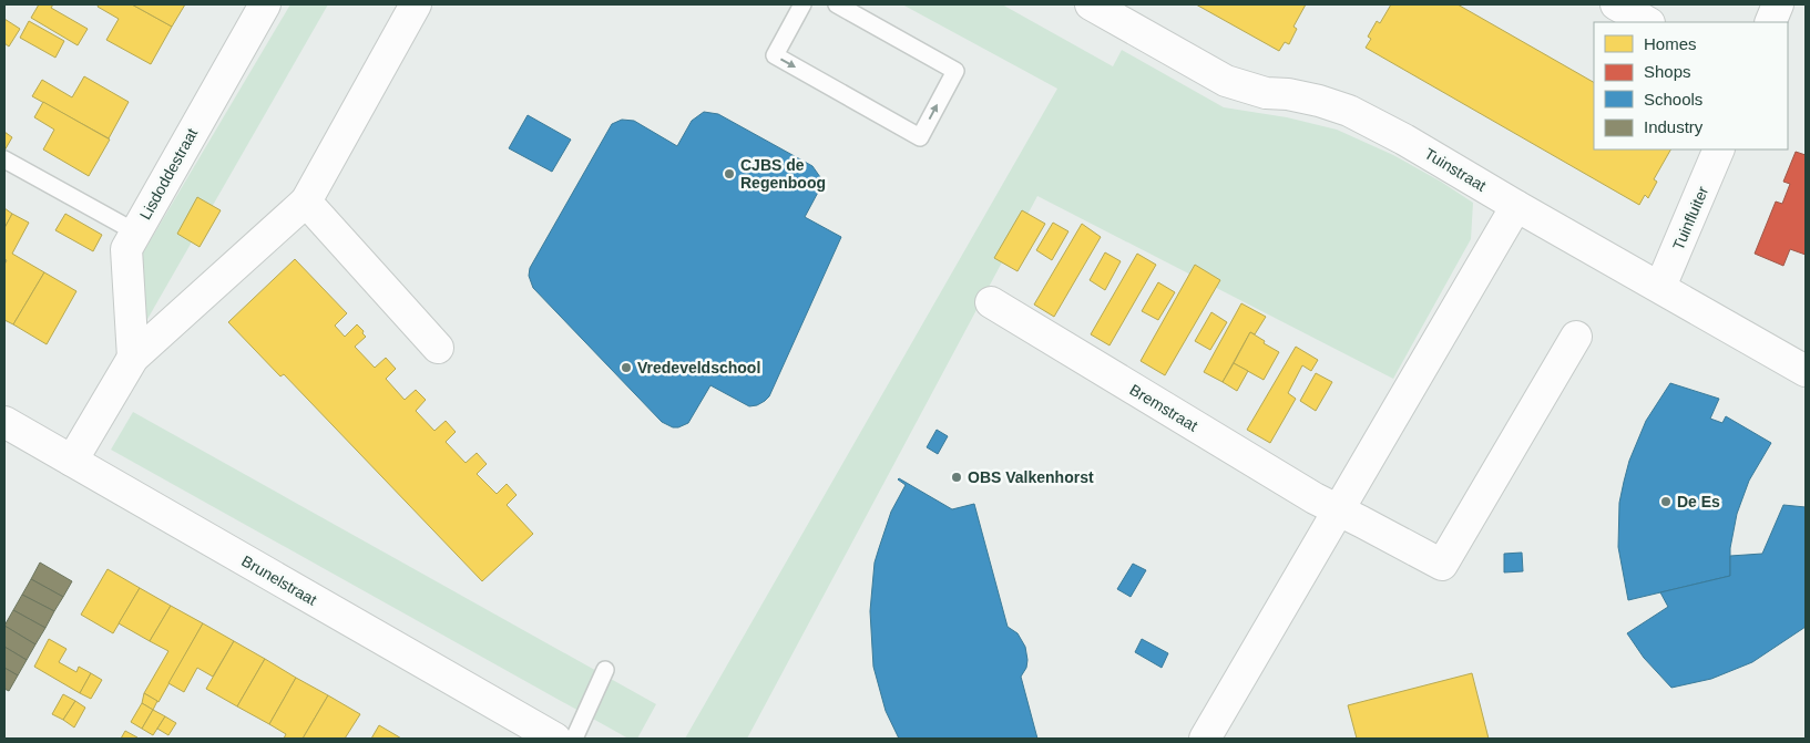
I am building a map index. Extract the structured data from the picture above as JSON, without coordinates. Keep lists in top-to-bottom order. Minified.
{"streets":{"street":["Tuinstraat","Lisdoddestraat","Tuinfluiter","Bremstraat","Brunelstraat"]},"crossings":[["Tuinstraat","Tuinfluiter"]],"places":["CJBS de Regenboog","Vredeveldschool","OBS Valkenhorst","De Es"],"legend":["Homes","Shops","Schools","Industry"]}
